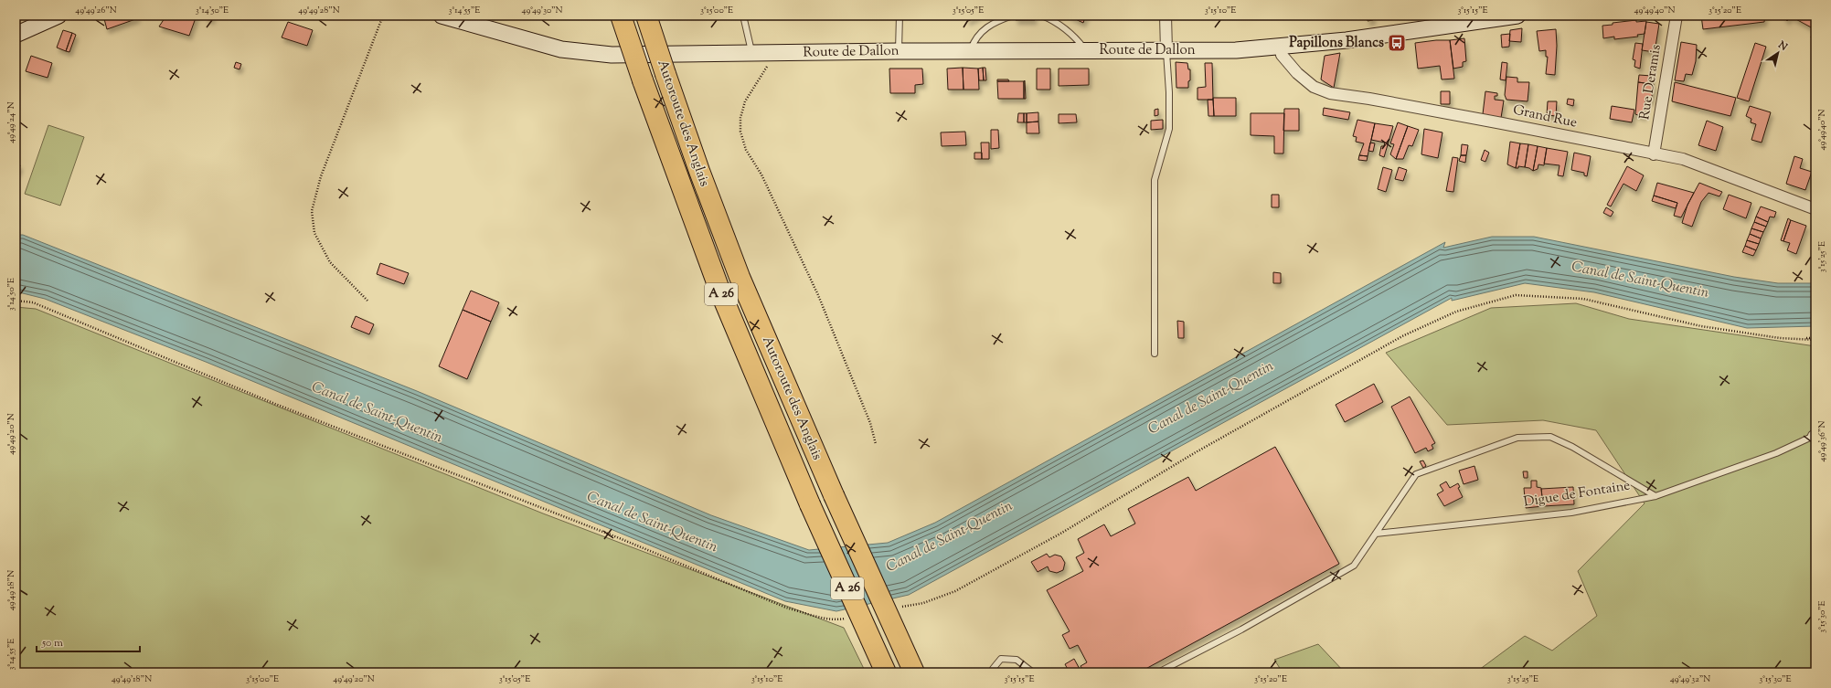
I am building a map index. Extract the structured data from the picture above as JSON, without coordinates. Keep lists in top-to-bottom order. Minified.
{"streets":{"highway":["Autoroute des Anglais","A 26"],"street":["Route de Dallon","Rue Deramis","Grand Rue"],"lane":["Digue de Fontaine"]},"crossings":[["Route de Dallon","Grand Rue"],["Rue Deramis","Grand Rue"]],"water":["Canal de Saint-Quentin"],"places":{"bus stop":["Papillons Blancs"]},"scale_bar":"50 m","north":"top right","coordinates":["49°49'26\"N","3°14'50\"E","49°49'28\"N","3°14'55\"E","49°49'30\"N","3°15'00\"E","3°15'05\"E","3°15'10\"E","3°15'15\"E","49°49'40\"N","3°15'20\"E","49°49'24\"N","3°15'25\"E","49°49'20\"N","49°49'36\"N","49°49'18\"N","3°15'30\"E","49°49'32\"N"]}
